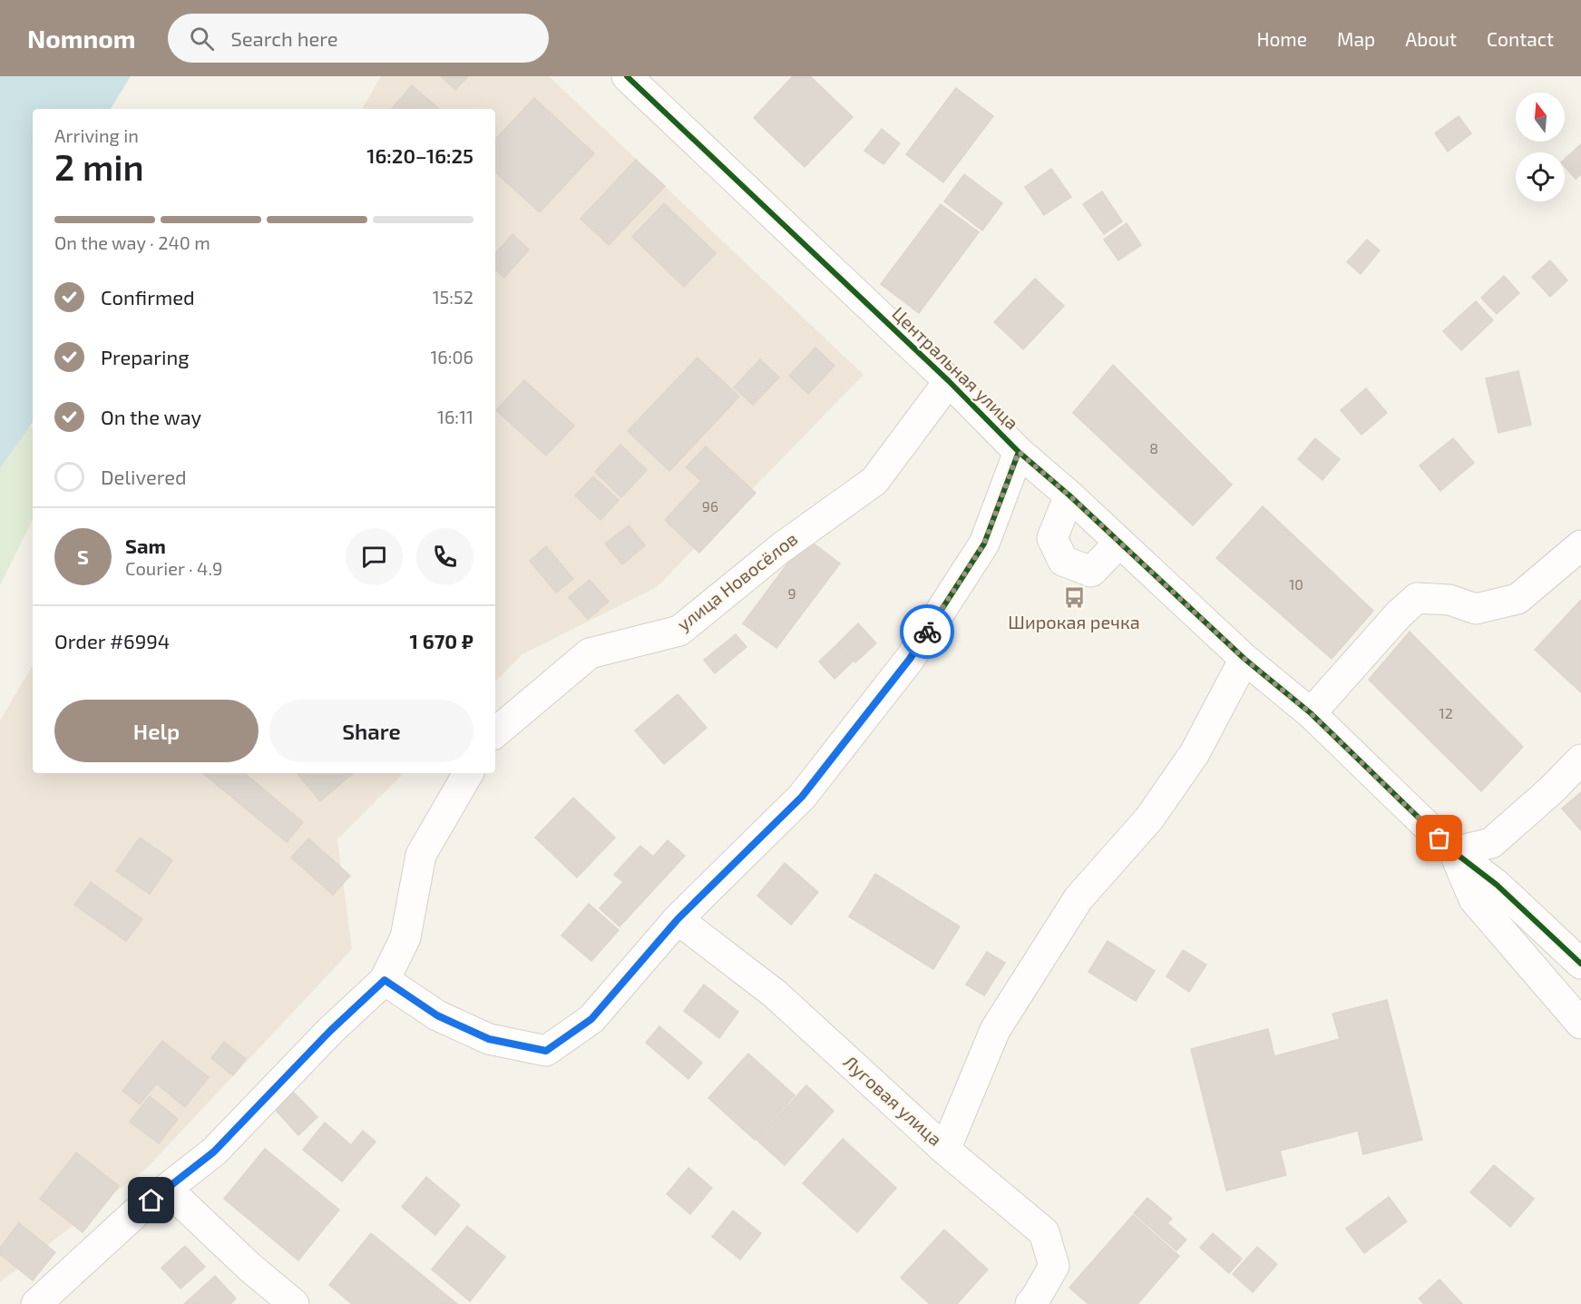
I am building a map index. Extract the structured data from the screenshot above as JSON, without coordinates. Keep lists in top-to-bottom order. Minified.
{"streets":{"street":["Центральная улица","улица Новосёлов","Луговая улица"]},"crossings":[["Центральная улица","улица Новосёлов"]],"places":{"bus stop":["Широкая речка"]},"house_numbers":["8","96","10","9","12"],"north":"top","page":{"header":"Nomnom","search":"Search here","nav":["Home","Map","About","Contact"],"heading":["2 min","Arriving in","16:20–16:25"],"panel":["Sam","Courier · 4.9","Order #6994","1 670 ₽"],"bar":"On the way · 240 m","list":[["Confirmed","15:52"],["Preparing","16:06"],["On the way","16:11"],"Delivered"],"round":"S","buttons":["Help","Share"]}}
